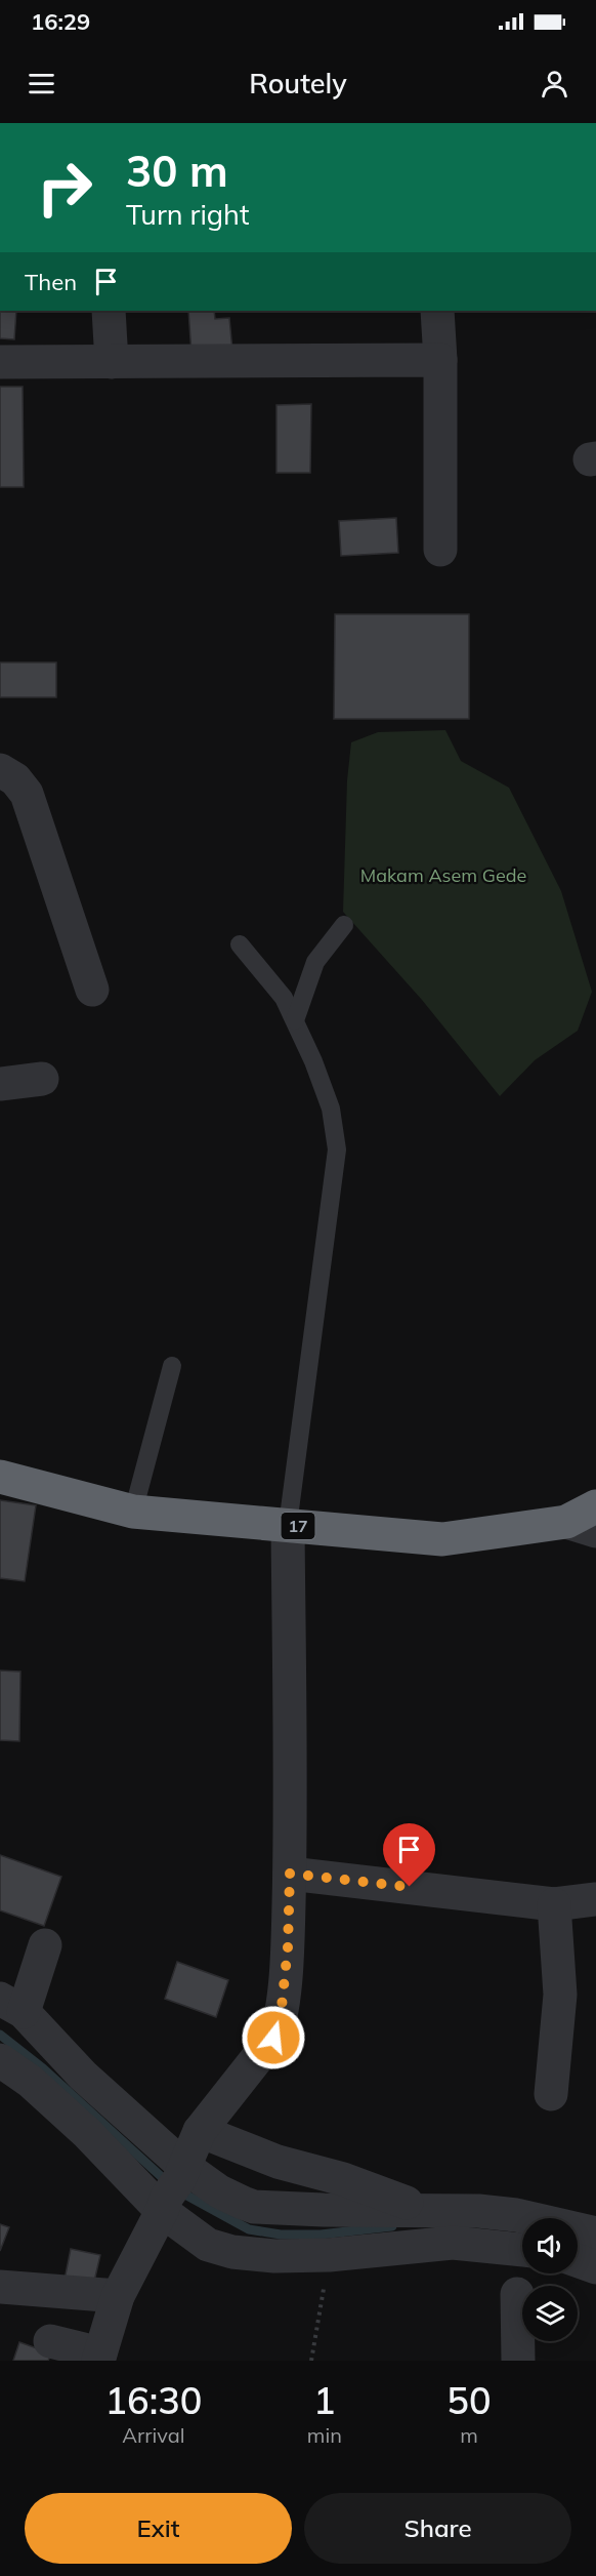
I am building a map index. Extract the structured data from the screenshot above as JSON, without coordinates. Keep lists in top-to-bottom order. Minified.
{"streets":{"highway":["17"]},"parks":["Makam Asem Gede"],"page":{"status":"16:29","header":"Routely","turn":["30 m","Turn right"],"then":"Then","eta":["16:30","Arrival","1","min","50","m"],"buttons":["Exit","Share"]}}
